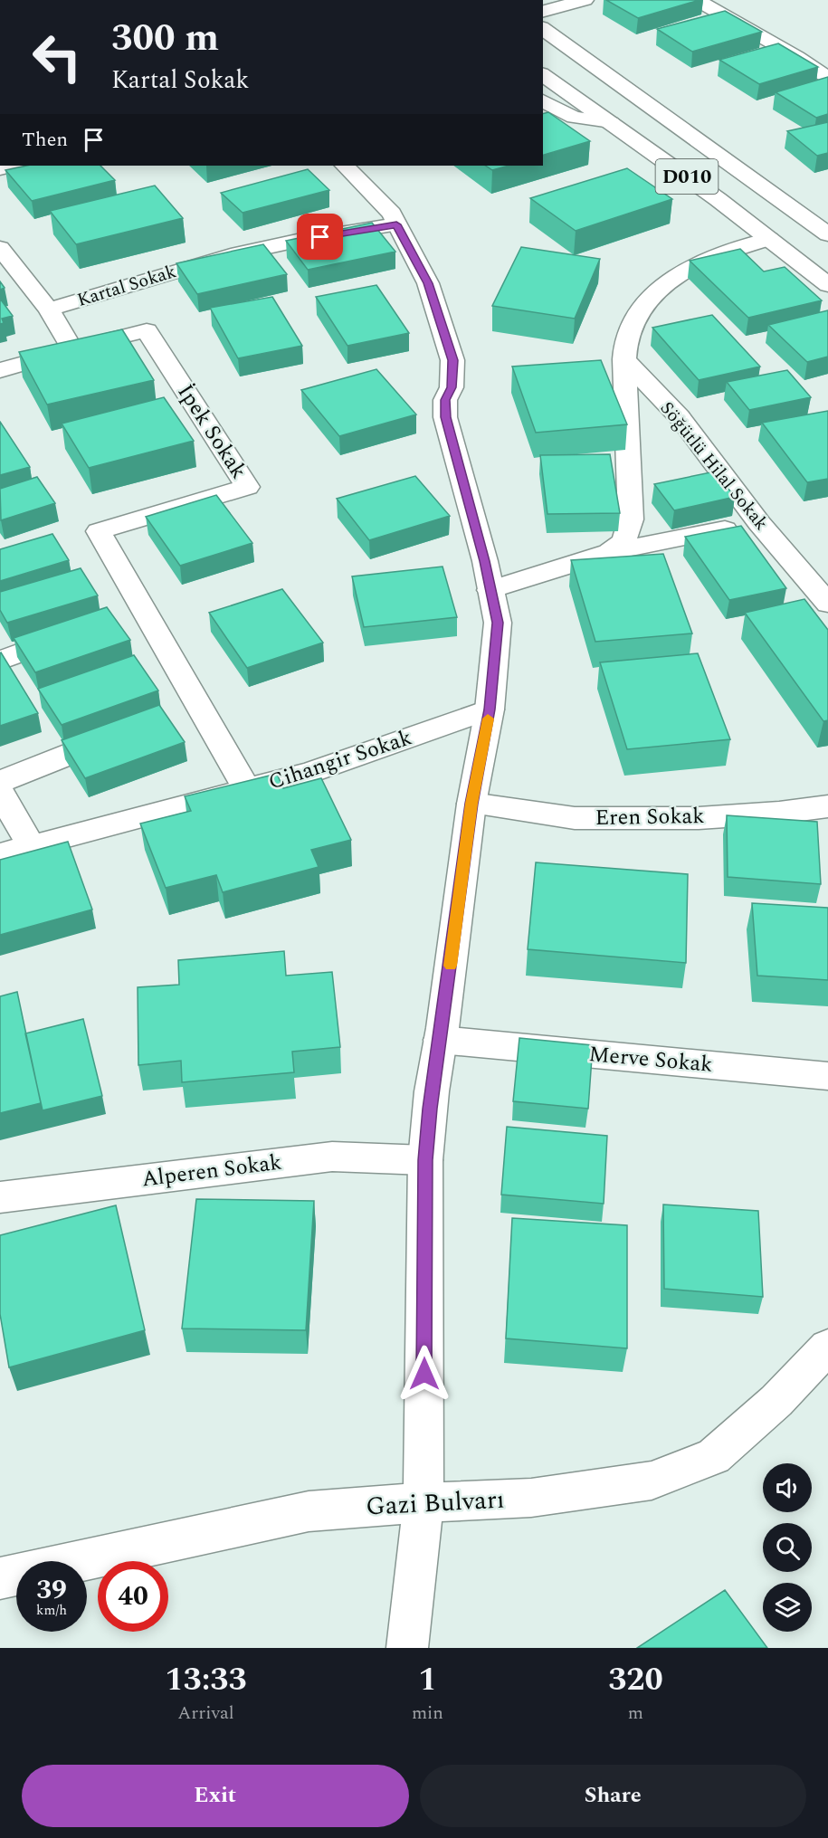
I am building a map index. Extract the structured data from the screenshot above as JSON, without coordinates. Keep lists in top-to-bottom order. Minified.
{"streets":{"main road":["D010","Kartal Sokak","İpek Sokak","Söğütlü Hilal Sokak","Cihangir Sokak","Eren Sokak","Merve Sokak","Alperen Sokak","Gazi Bulvarı"]},"crossings":[["İpek Sokak","Cihangir Sokak"]],"page":{"turn":["300 m","Kartal Sokak"],"then":"Then","speed":"39 km/h","limit":"40","eta":["13:33","Arrival","1","min","320","m"],"buttons":["Exit","Share"]}}
